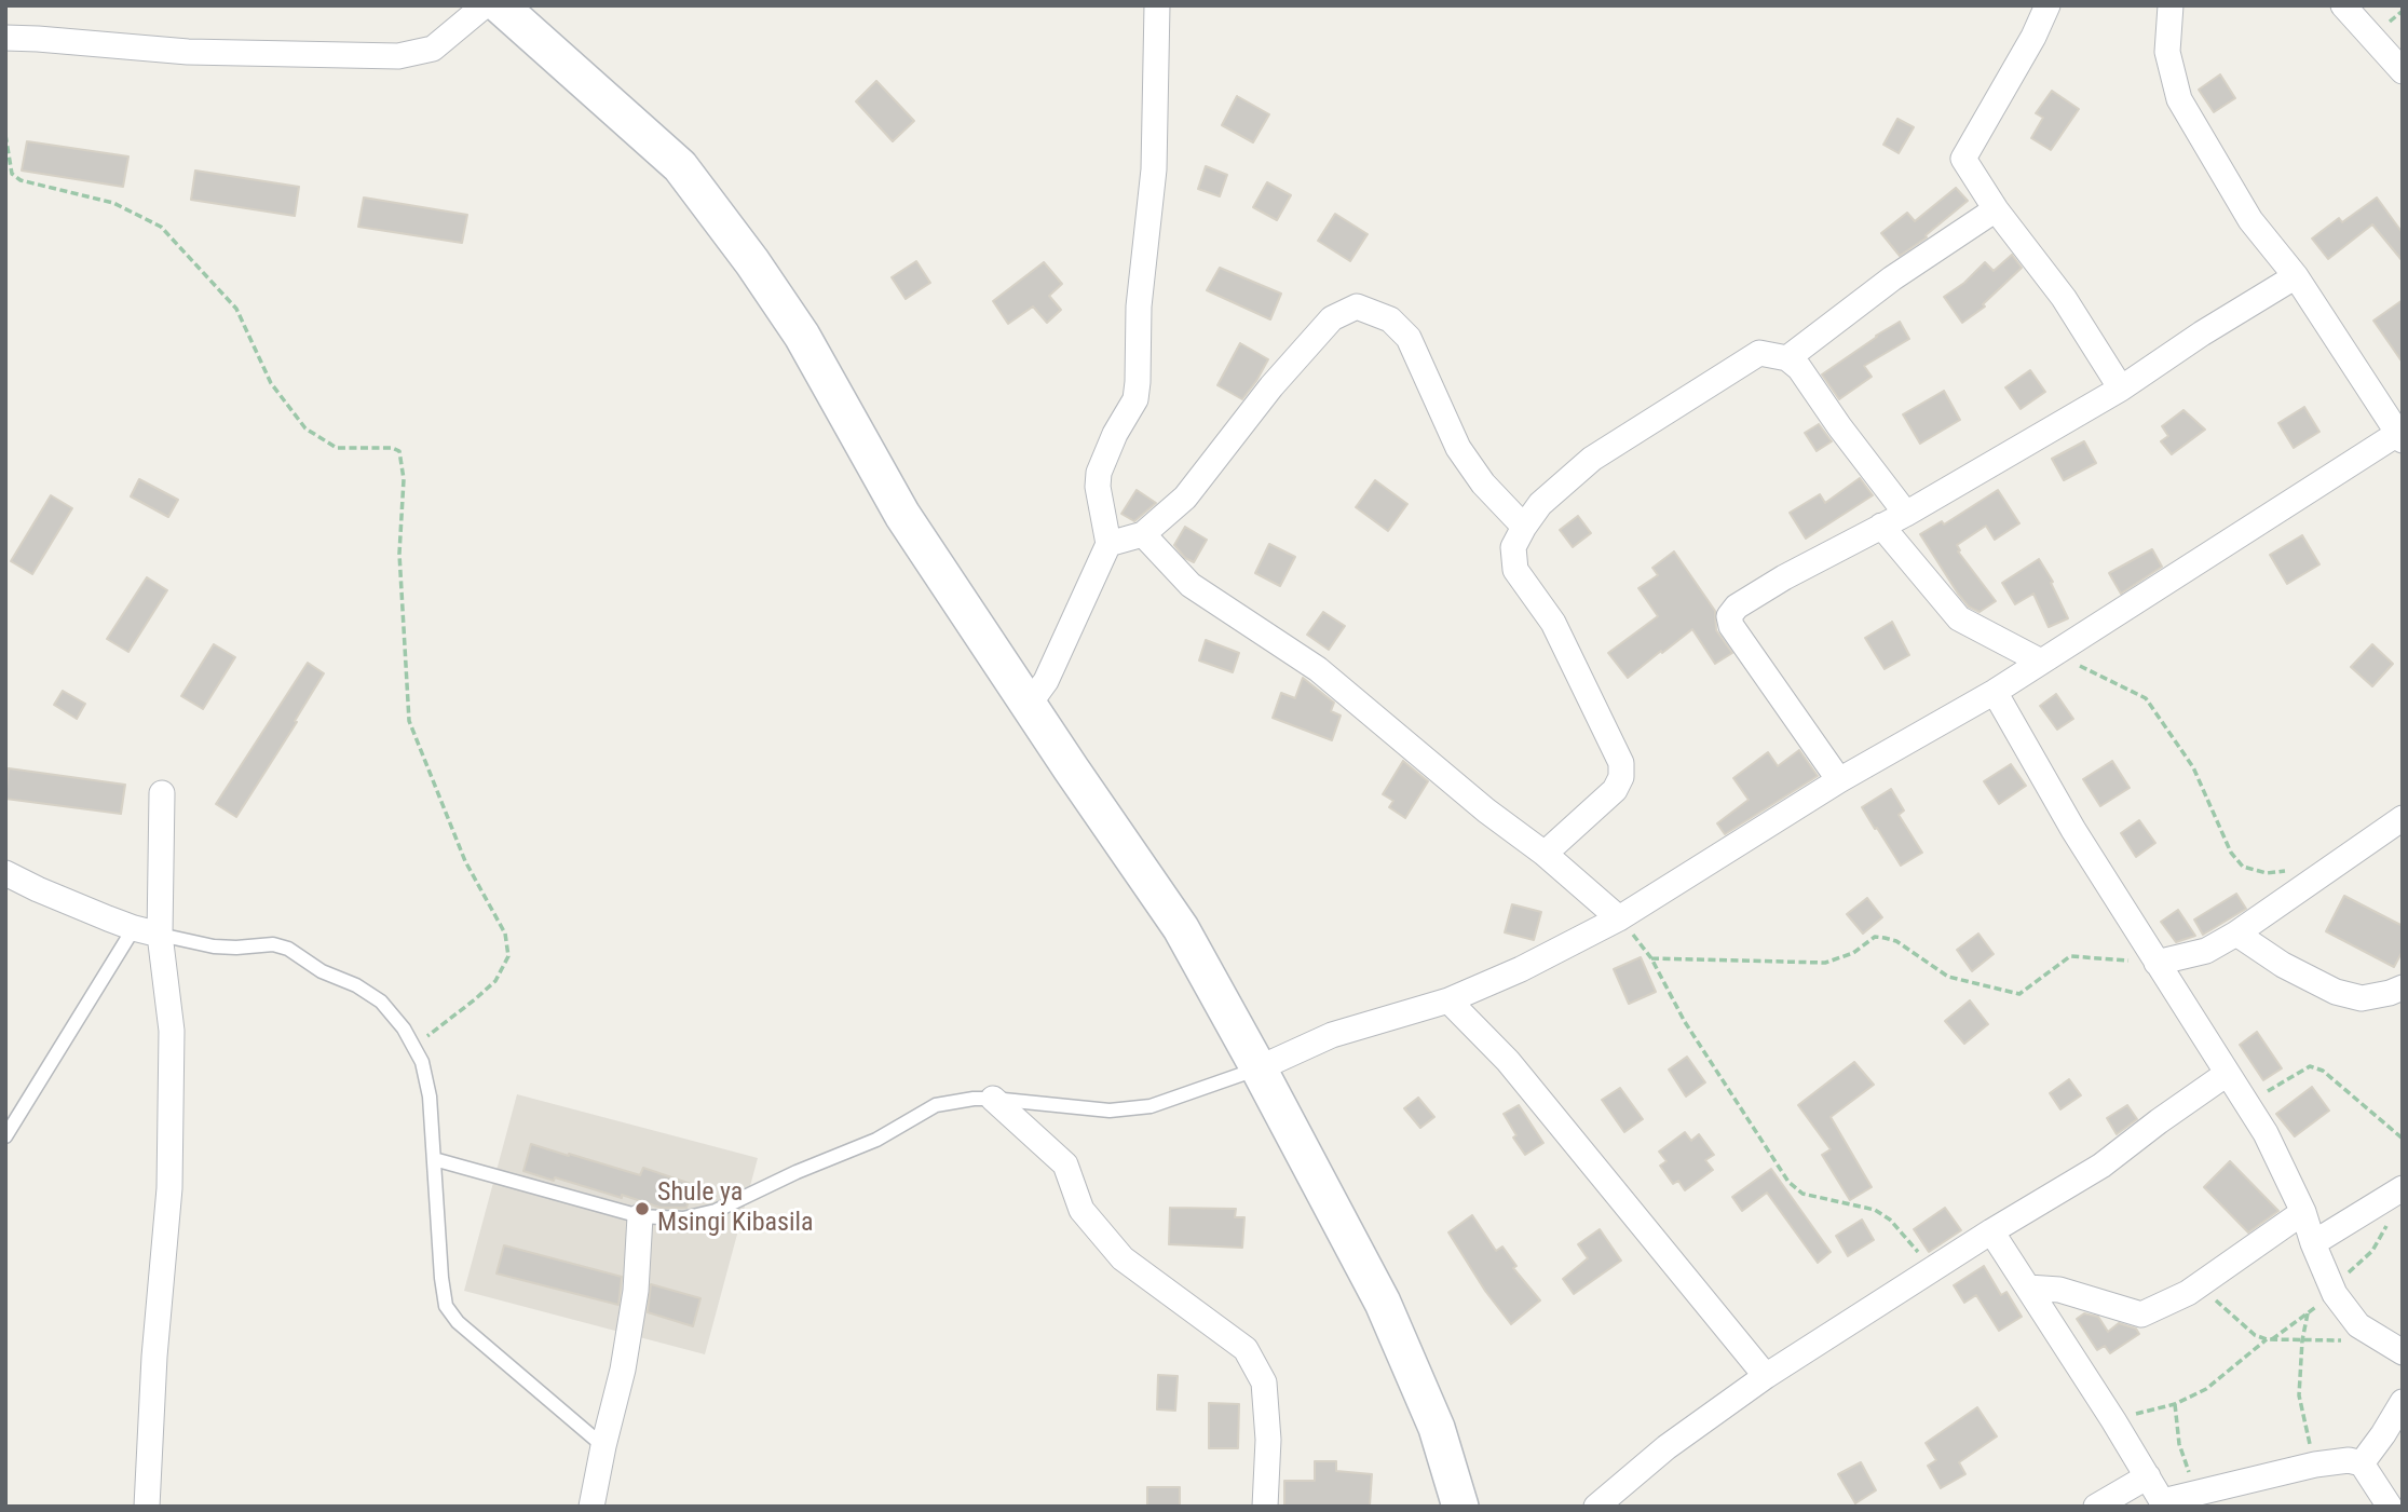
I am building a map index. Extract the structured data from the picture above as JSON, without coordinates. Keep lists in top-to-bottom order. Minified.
{"places":["Shule ya Msingi Kibasila"]}
